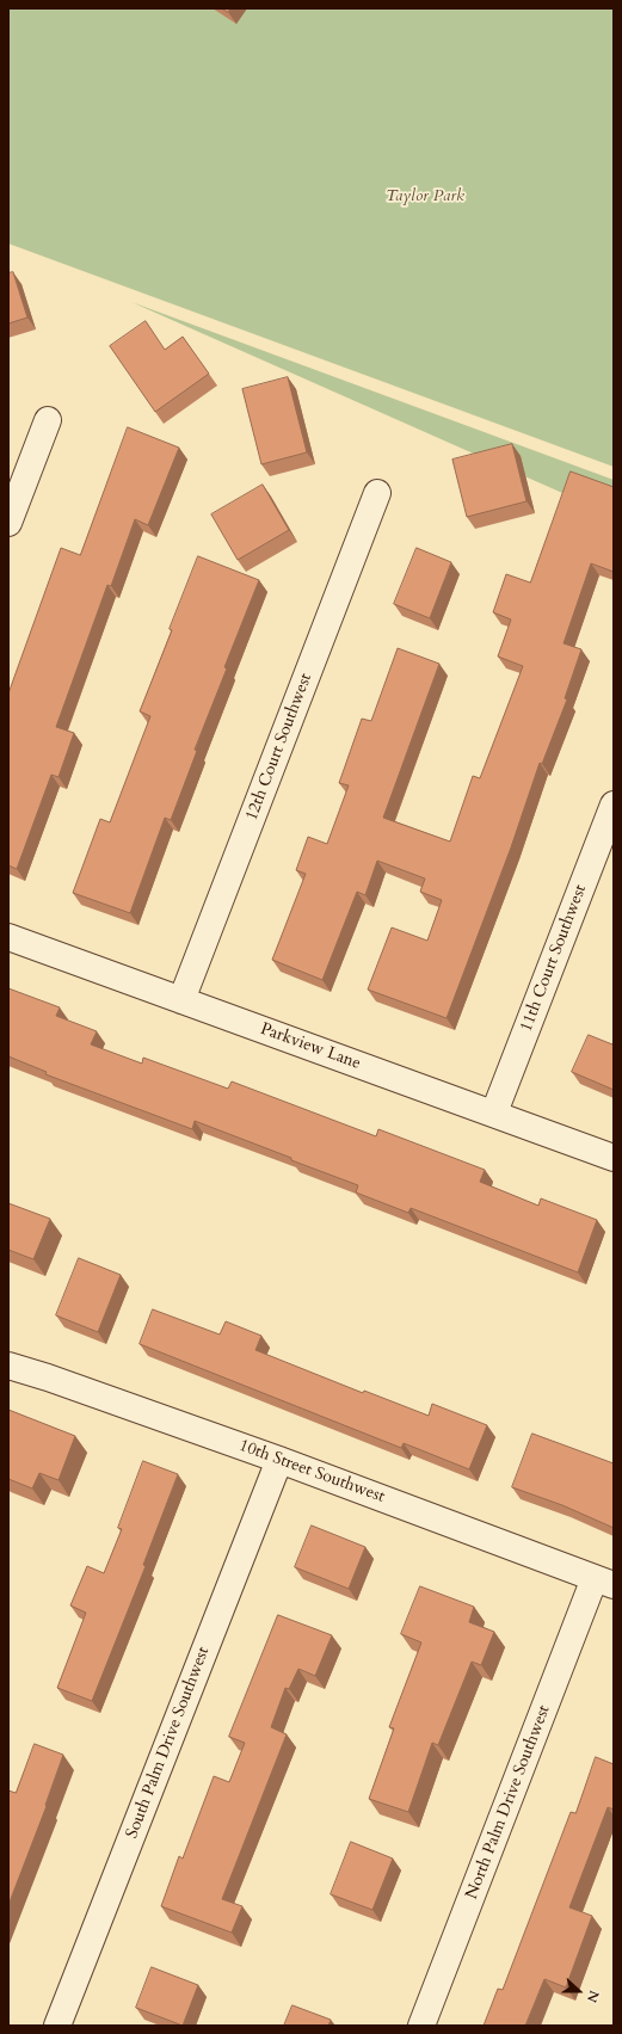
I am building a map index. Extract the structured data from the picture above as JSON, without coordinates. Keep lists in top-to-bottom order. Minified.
{"streets":{"street":["12th Court Southwest","11th Court Southwest","Parkview Lane","10th Street Southwest","South Palm Drive Southwest","North Palm Drive Southwest"]},"crossings":[["12th Court Southwest","Parkview Lane"],["11th Court Southwest","Parkview Lane"],["10th Street Southwest","South Palm Drive Southwest"],["10th Street Southwest","North Palm Drive Southwest"]],"parks":["Taylor Park"],"north":"right"}
